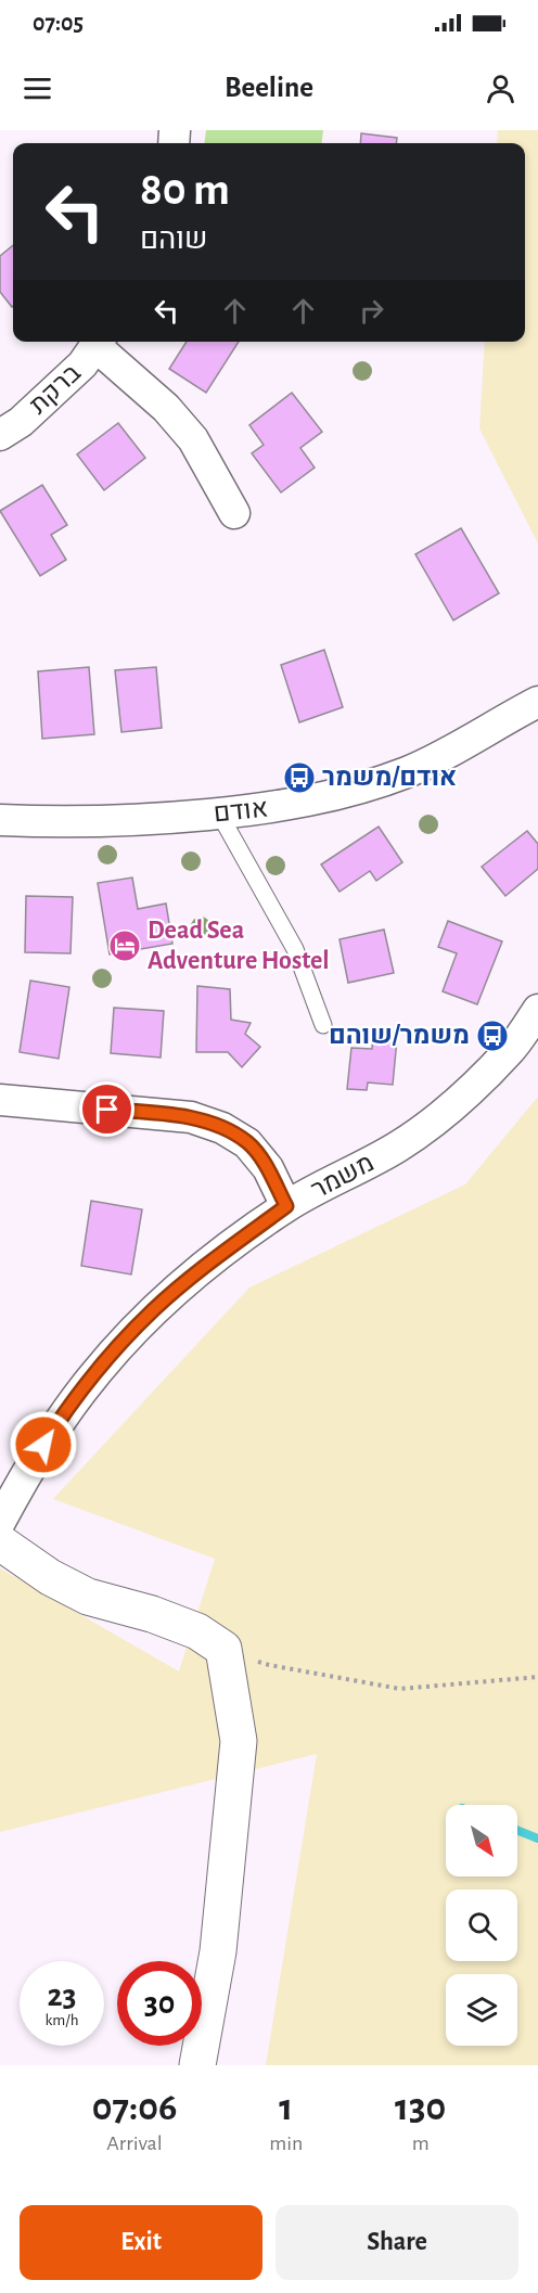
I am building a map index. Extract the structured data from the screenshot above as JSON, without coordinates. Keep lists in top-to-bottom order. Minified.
{"streets":{"street":["ברקת","אודם","משמר"]},"places":{"bus stop":["אודם/משמר","משמר/שוהם"],"hotel":["Dead Sea Adventure Hostel"]},"north":"bottom right","page":{"status":"07:05","header":"Beeline","turn":["80 m","שוהם"],"speed":"23 km/h","limit":"30","eta":["07:06","Arrival","1","min","130","m"],"buttons":["Exit","Share"]}}
